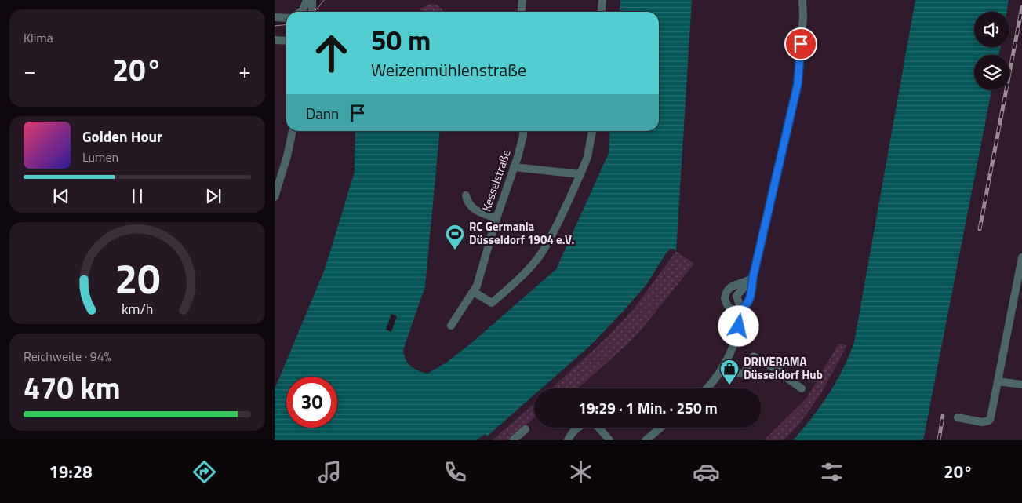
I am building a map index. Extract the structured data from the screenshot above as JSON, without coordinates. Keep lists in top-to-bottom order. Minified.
{"streets":{"street":["Kesselstraße"]},"places":{"sports":["RC Germania Düsseldorf 1904 e.V."],"shop":["DRIVERAMA Düsseldorf Hub"]},"page":{"tile":["Klima",["Reichweite · 94%","470 km"]],"turn":["50 m","Weizenmühlenstraße"],"heat":["−","20°","+"],"then":"Dann","song":["Golden Hour","Lumen"],"limit":"30","trip":"19:29 · 1 Min. · 250 m","tabs":["19:28","20°"],"gauge":["20","km/h"]}}
